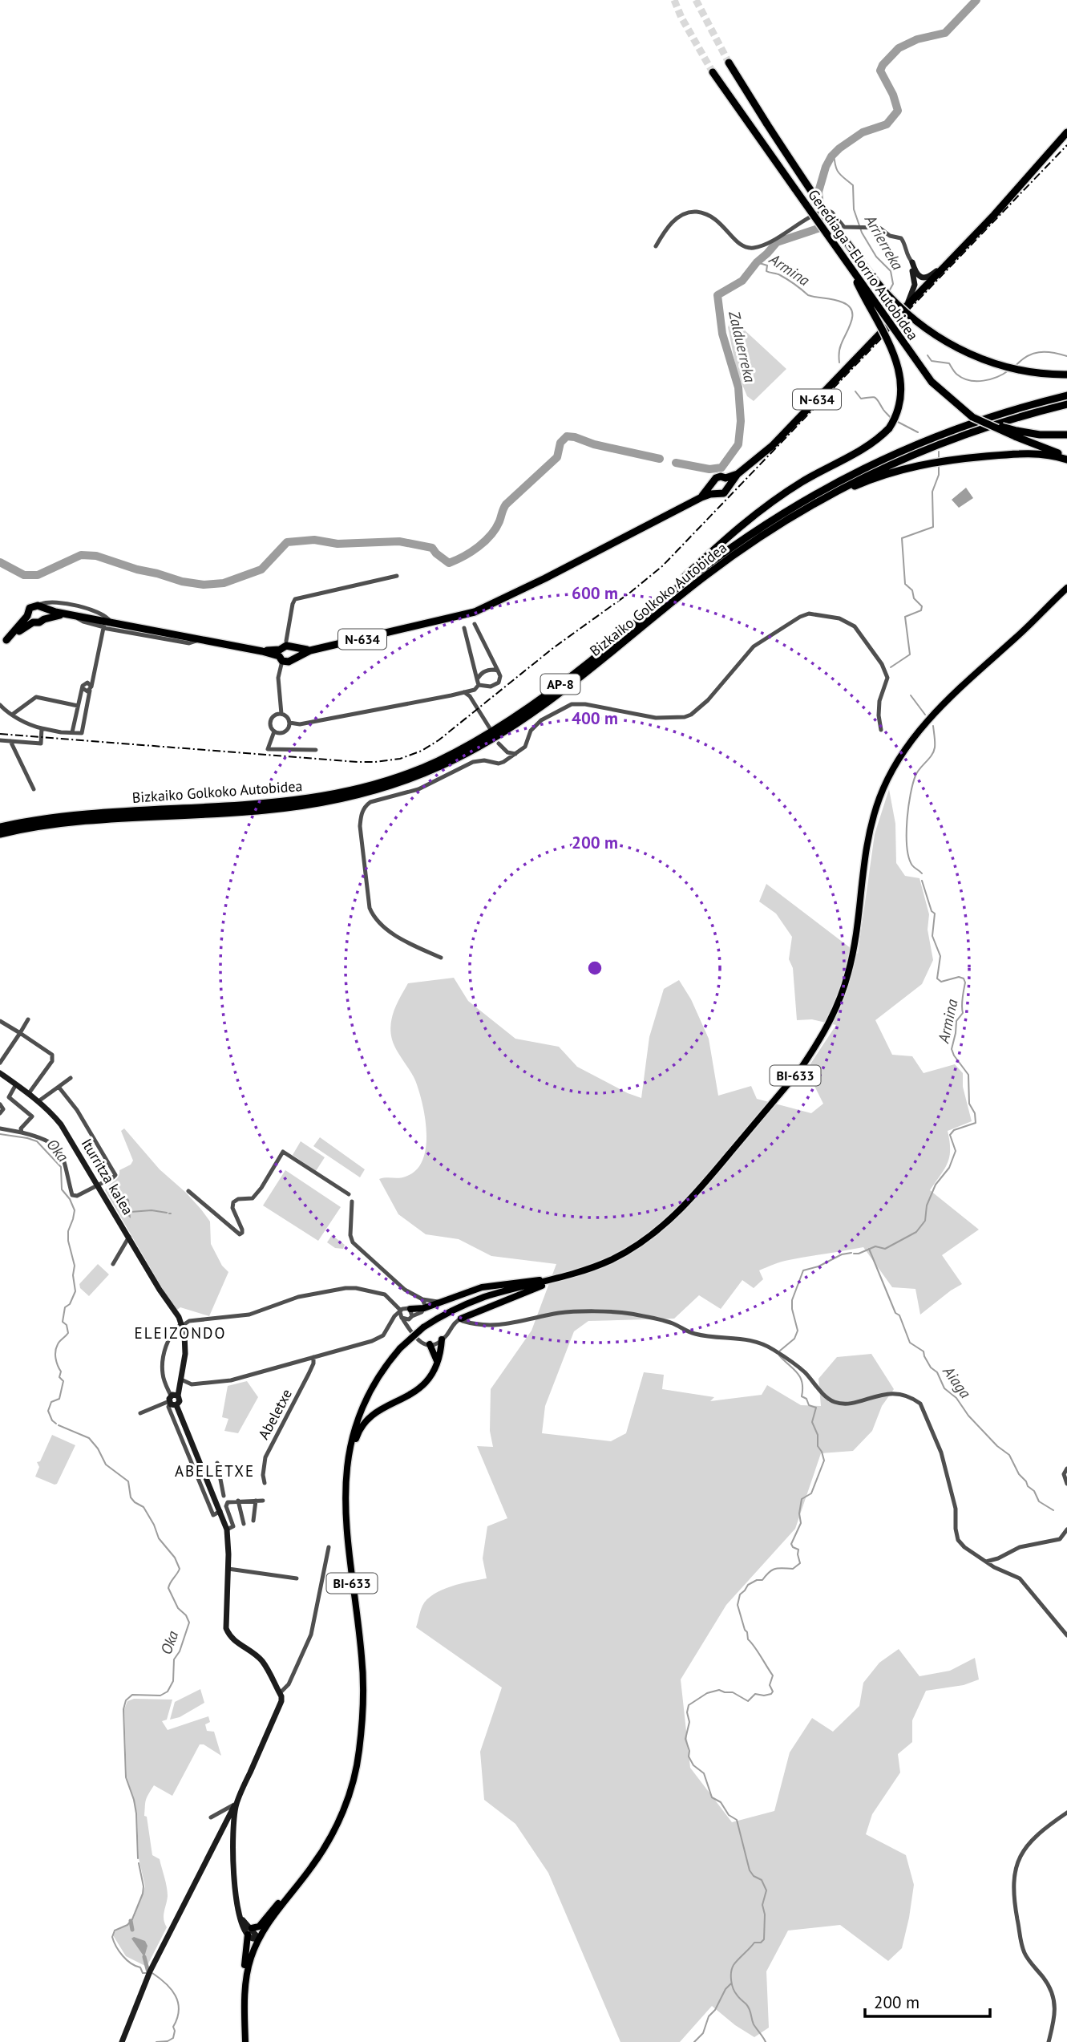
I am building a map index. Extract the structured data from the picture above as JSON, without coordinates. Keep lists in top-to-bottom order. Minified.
{"streets":{"highway":["Gerediaga - Elorrio Autobidea","N-634","Bizkaiko Golkoko Autobidea","AP-8"],"main road":["BI-633"],"street":["Iturritza kalea","Abeletxe"]},"crossings":[["Iturritza kalea","Abeletxe"]],"districts":["ELEIZONDO","ABELETXE"],"water":["Arrierreka","Armina","Zalduerreka","Oka","Aiaga"],"scale_bar":"200 m","rings":["600 m","400 m","200 m"]}
